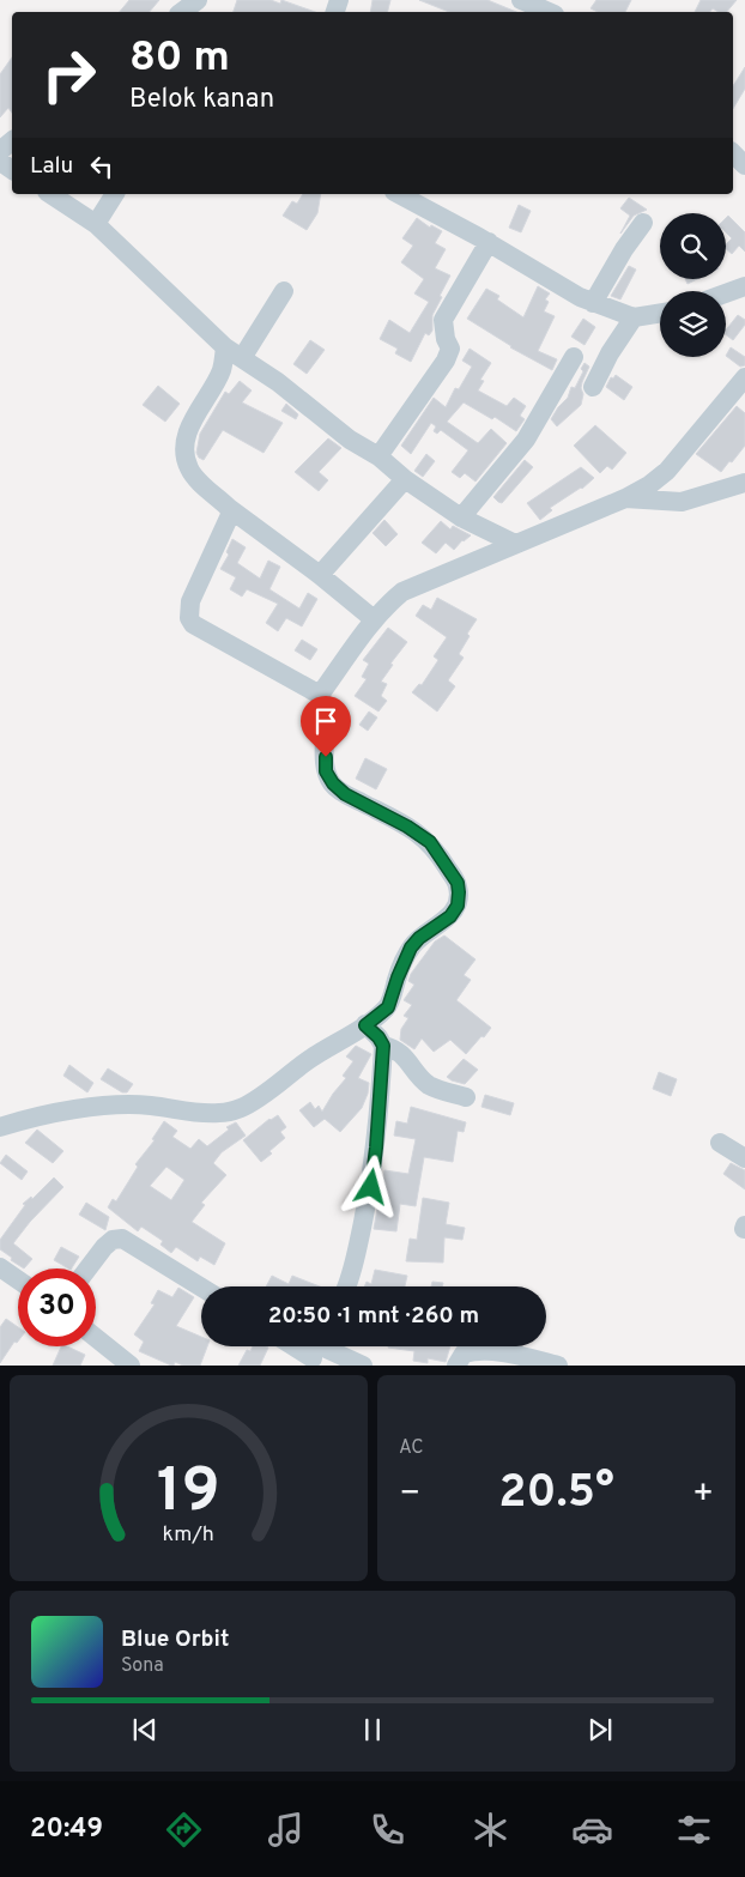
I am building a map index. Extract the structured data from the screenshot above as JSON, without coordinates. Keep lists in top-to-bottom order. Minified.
{"page":{"turn":["80 m","Belok kanan"],"then":"Lalu","limit":"30","trip":"20:50 · 1 mnt · 260 m","tile":"AC","heat":["−","20.5°","+"],"song":["Blue Orbit","Sona"],"tabs":"20:49","gauge":["19","km/h"]}}
